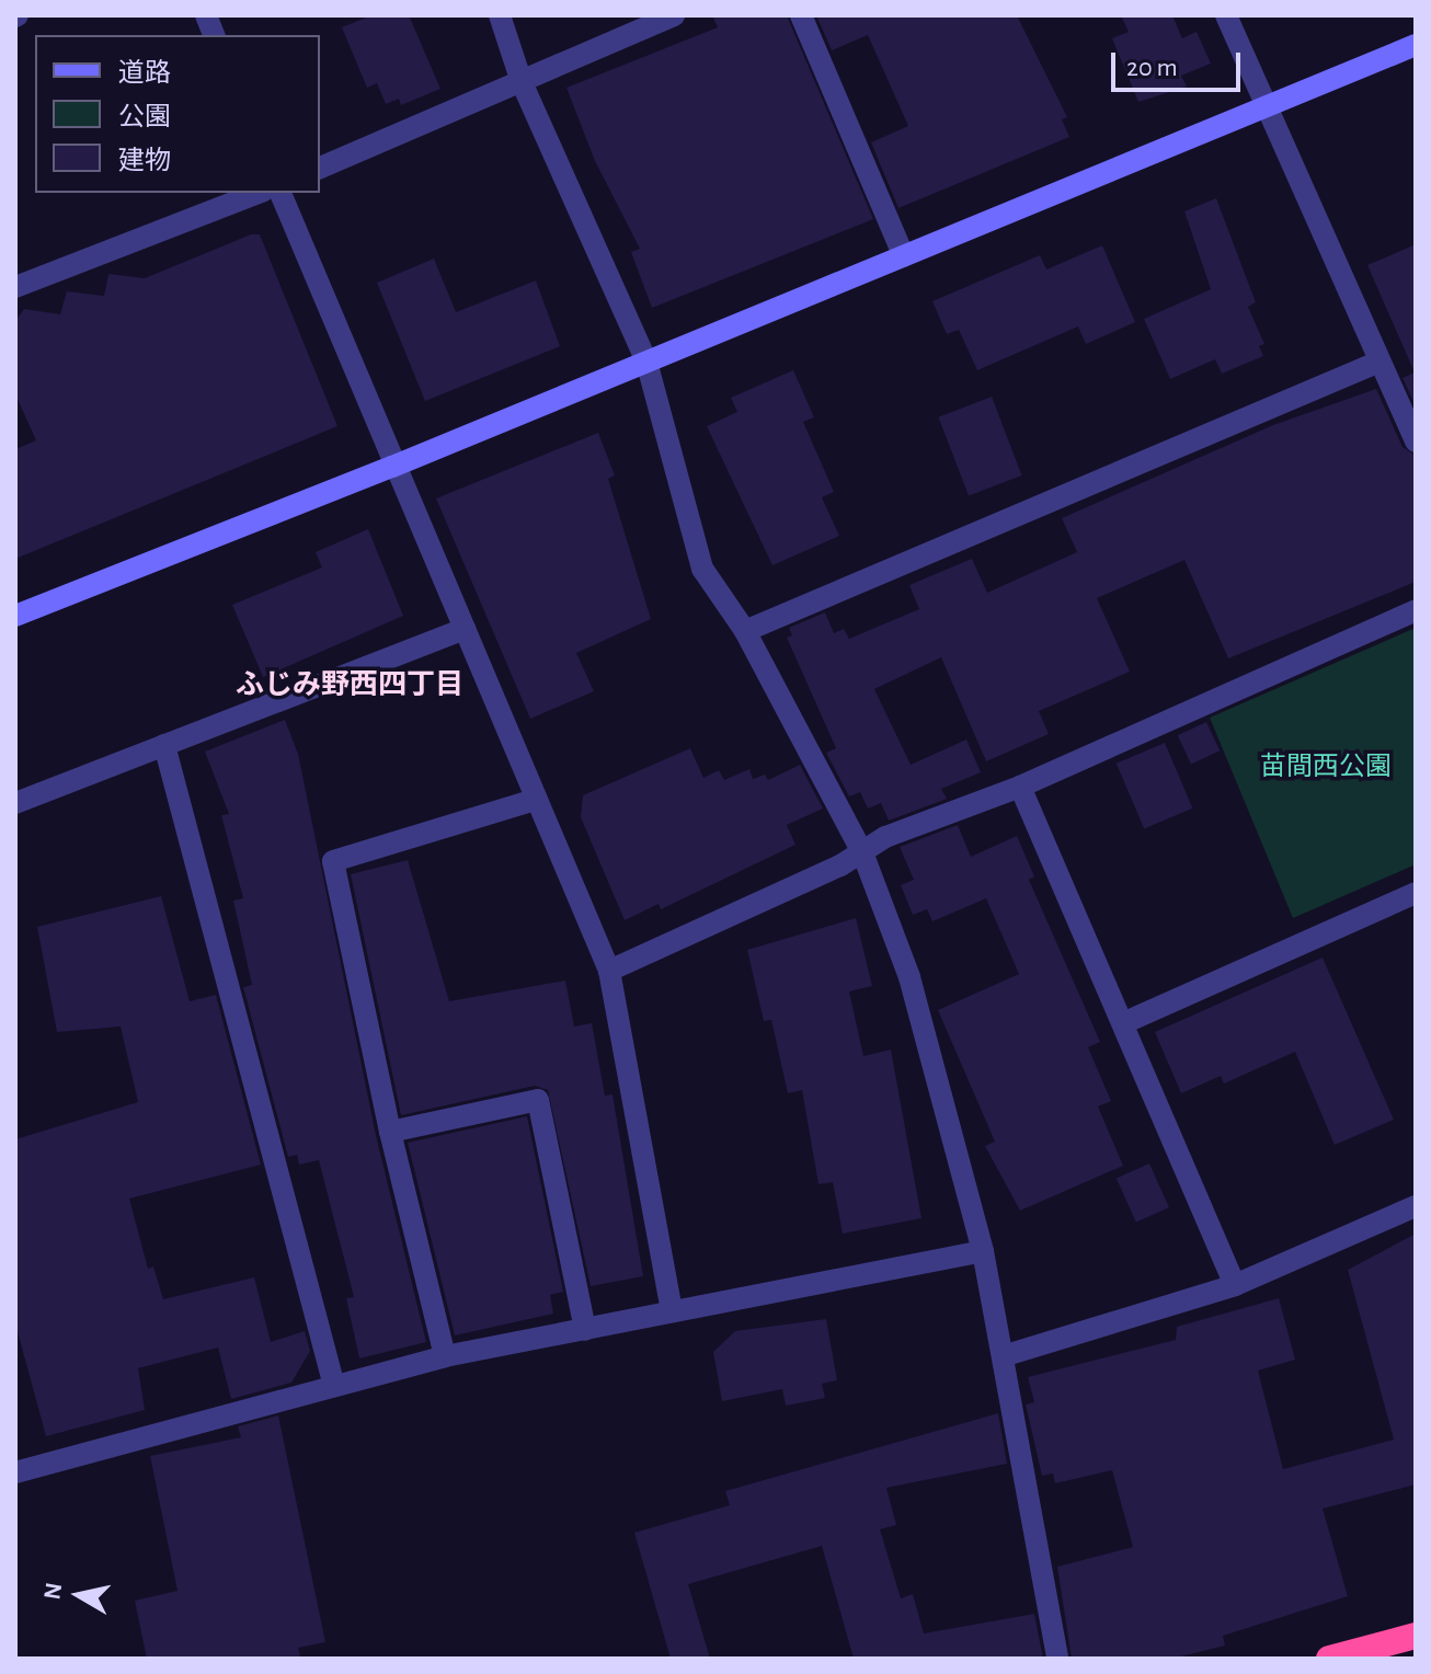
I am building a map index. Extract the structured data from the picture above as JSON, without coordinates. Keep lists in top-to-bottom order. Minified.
{"districts":["ふじみ野西四丁目"],"parks":["苗間西公園"],"legend":["道路","公園","建物"],"scale_bar":"20 m","north":"left"}
